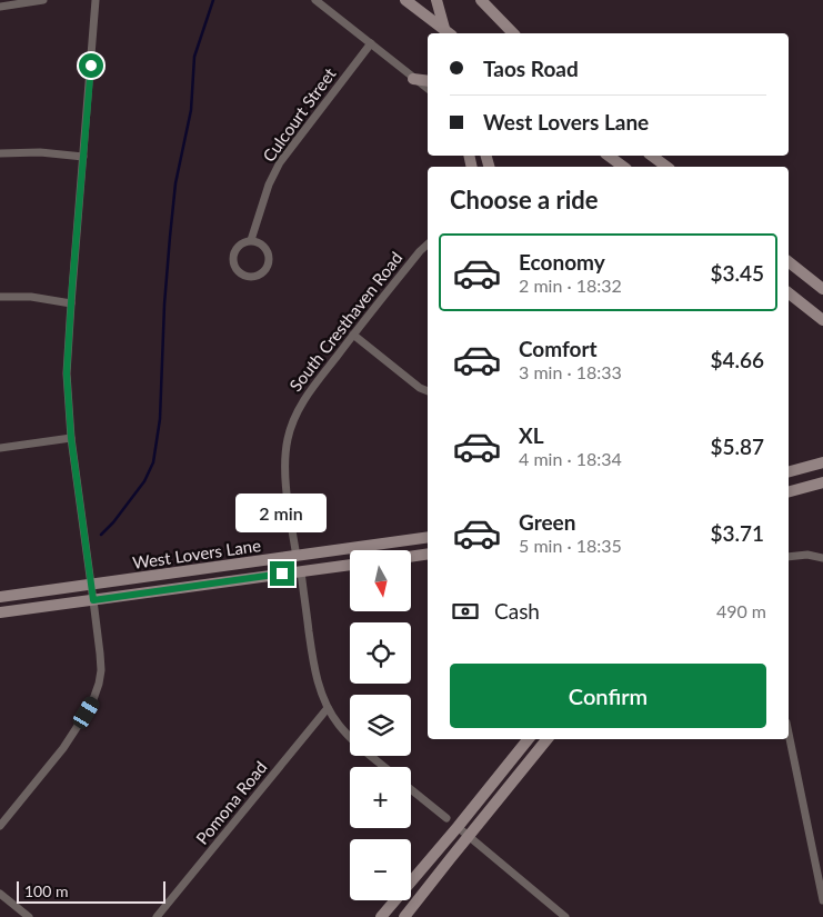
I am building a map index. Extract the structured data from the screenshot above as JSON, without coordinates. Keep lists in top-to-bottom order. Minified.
{"streets":{"main road":["West Lovers Lane"],"street":["Culcourt Street","South Cresthaven Road","Pomona Road"]},"crossings":[["South Cresthaven Road","West Lovers Lane"]],"scale_bar":"100 m","north":"bottom","page":{"banner":["Taos Road","West Lovers Lane"],"heading":"Choose a ride","list":[{"name":"Economy","note":"2 min · 18:32","value":"$3.45"},{"name":"Comfort","note":"3 min · 18:33","value":"$4.66"},{"name":"XL","note":"4 min · 18:34","value":"$5.87"},{"name":"Green","note":"5 min · 18:35","value":"$3.71"}],"bubble":"2 min","map_buttons":["+","−"],"pay":["Cash","490 m"],"buttons":"Confirm","scale":"100 m"}}
